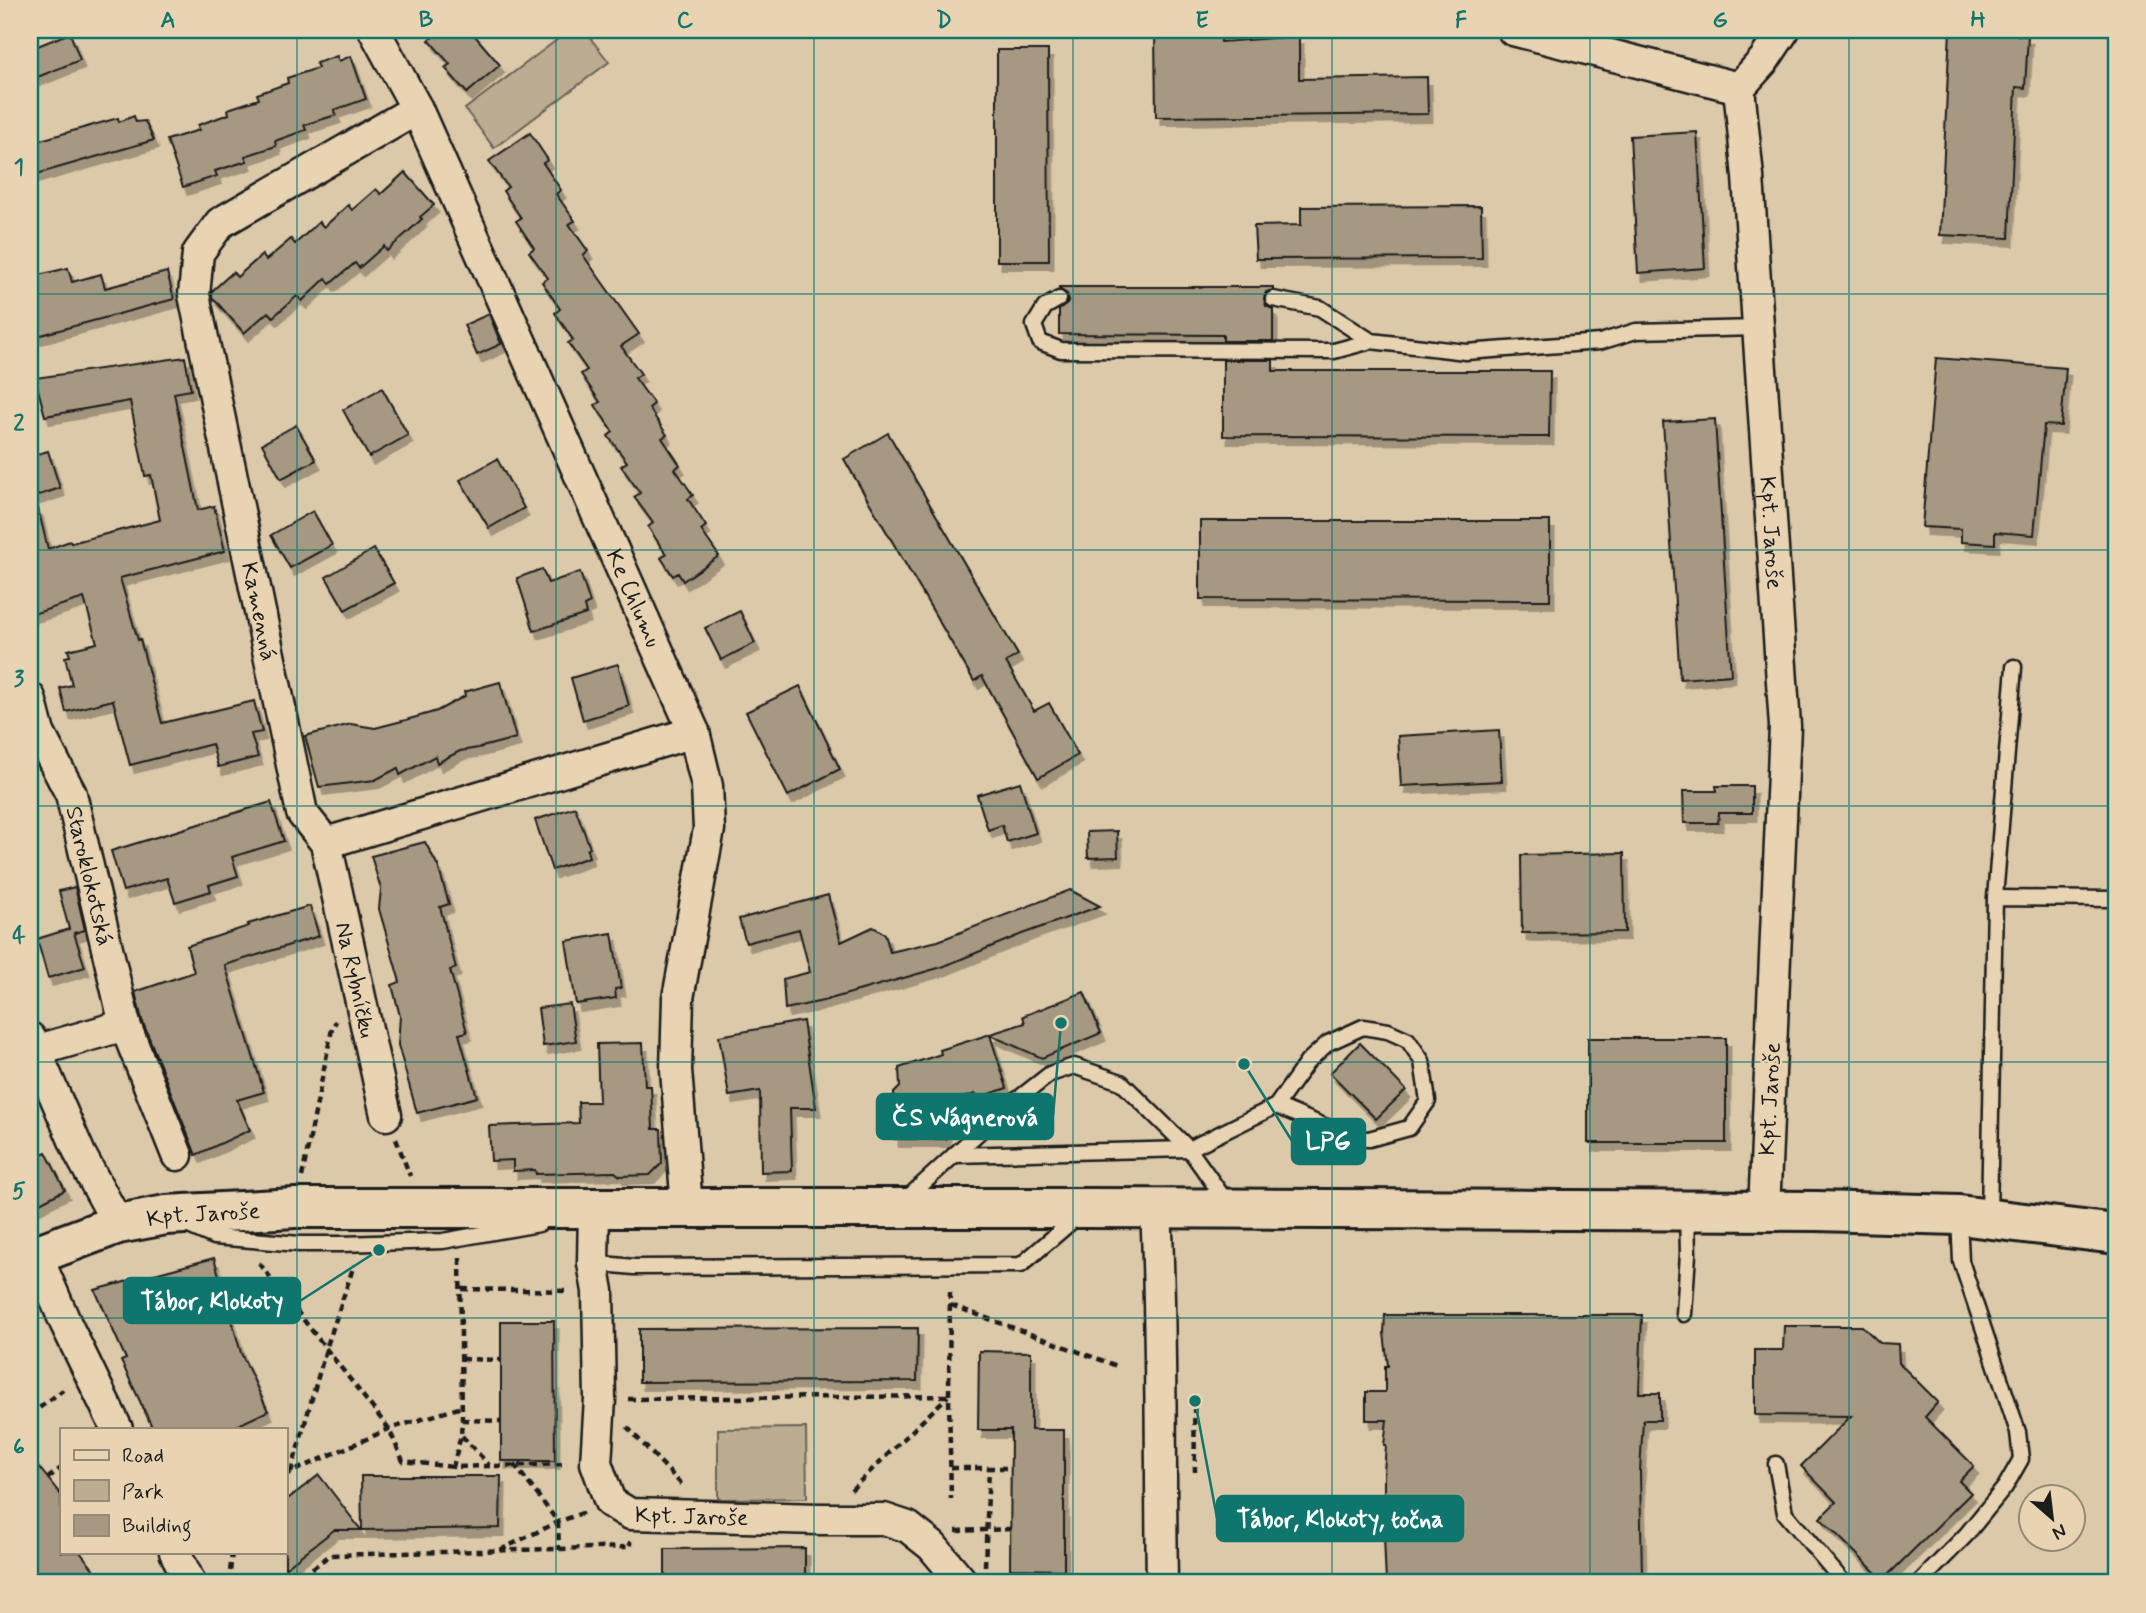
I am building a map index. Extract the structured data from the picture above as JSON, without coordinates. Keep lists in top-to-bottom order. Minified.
{"streets":{"street":["Kpt. Jaroše","Ke Chlumu","Kamenná","Staroklokotská","Na Rybníčku"]},"crossings":[["Kpt. Jaroše","Ke Chlumu"],["Ke Chlumu","Kamenná"],["Kamenná","Na Rybníčku"]],"places":["ČS Wágnerová","LPG","Tábor, Klokoty","Tábor, Klokoty, točna"],"legend":["Road","Park","Building"],"north":"bottom right","grid":{"columns":["A","B","C","D","E","F","G","H"],"rows":["1","2","3","4","5","6"]}}
